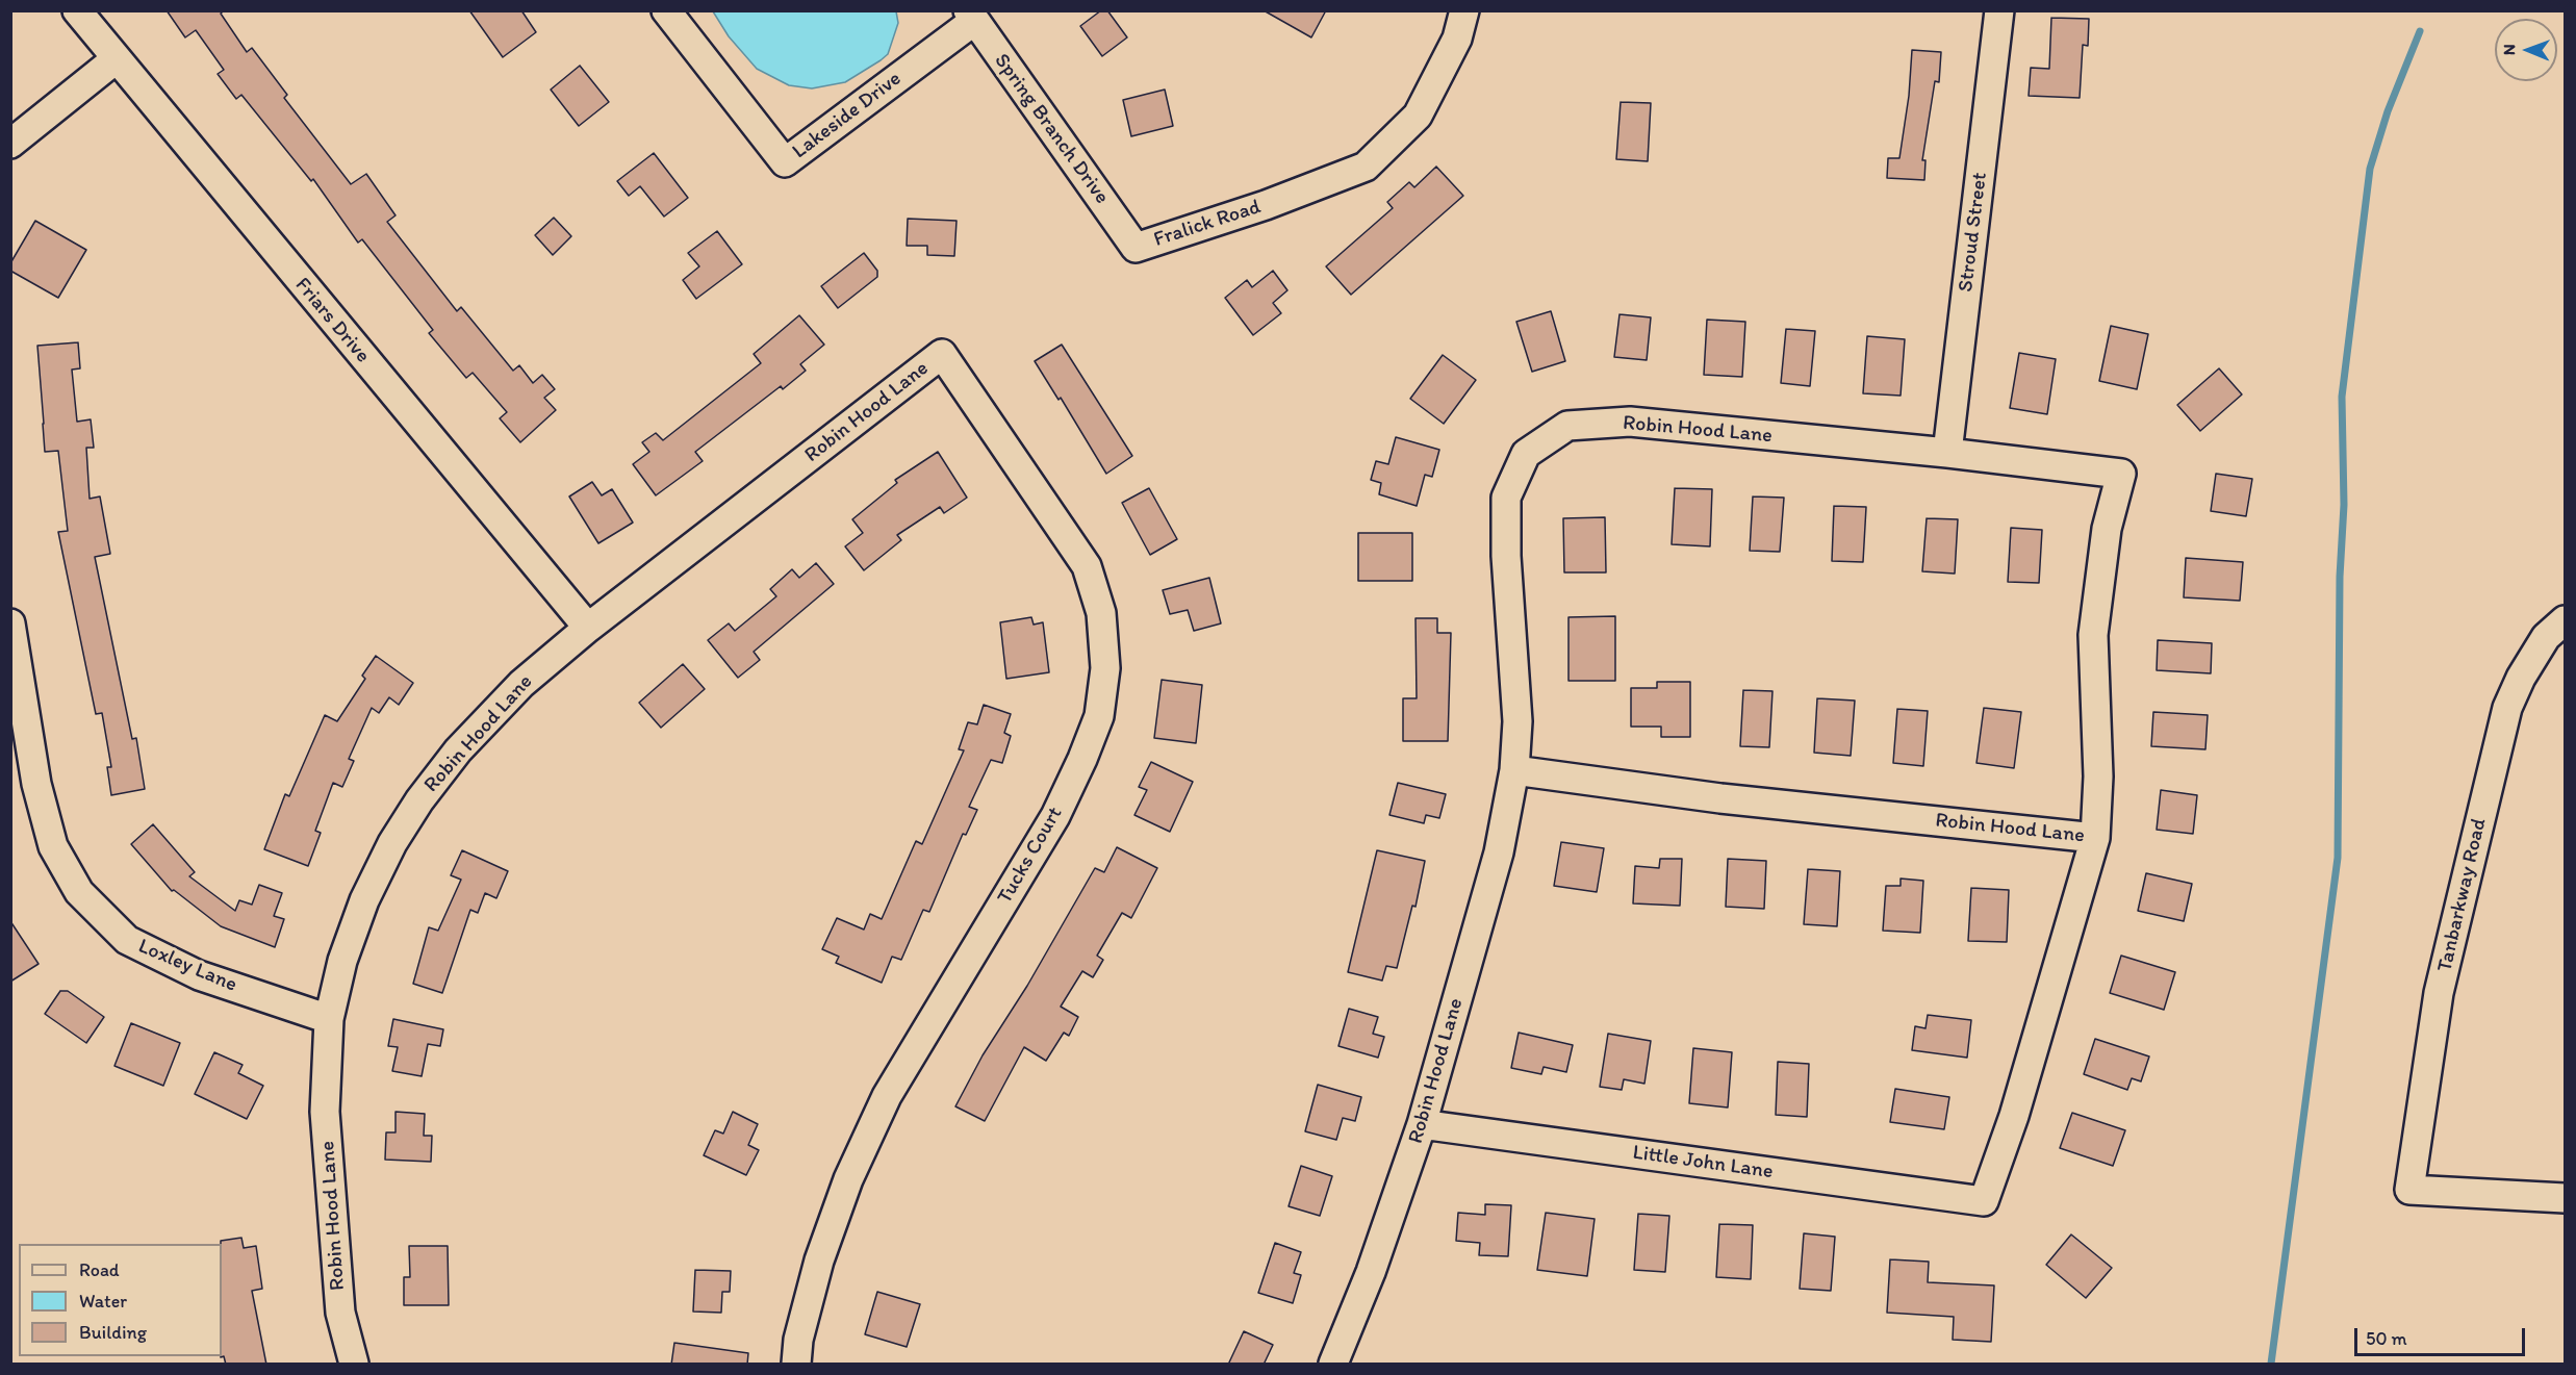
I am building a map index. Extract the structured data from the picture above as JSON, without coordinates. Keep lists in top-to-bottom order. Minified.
{"streets":{"street":["Lakeside Drive","Spring Branch Drive","Fralick Road","Stroud Street","Friars Drive","Robin Hood Lane","Tucks Court","Tanbarkway Road","Loxley Lane","Little John Lane"]},"crossings":[["Lakeside Drive","Spring Branch Drive"],["Spring Branch Drive","Fralick Road"],["Stroud Street","Robin Hood Lane"],["Friars Drive","Robin Hood Lane"],["Robin Hood Lane","Tucks Court"],["Robin Hood Lane","Loxley Lane"],["Robin Hood Lane","Little John Lane"]],"legend":["Road","Water","Building"],"scale_bar":"50 m","north":"left"}
